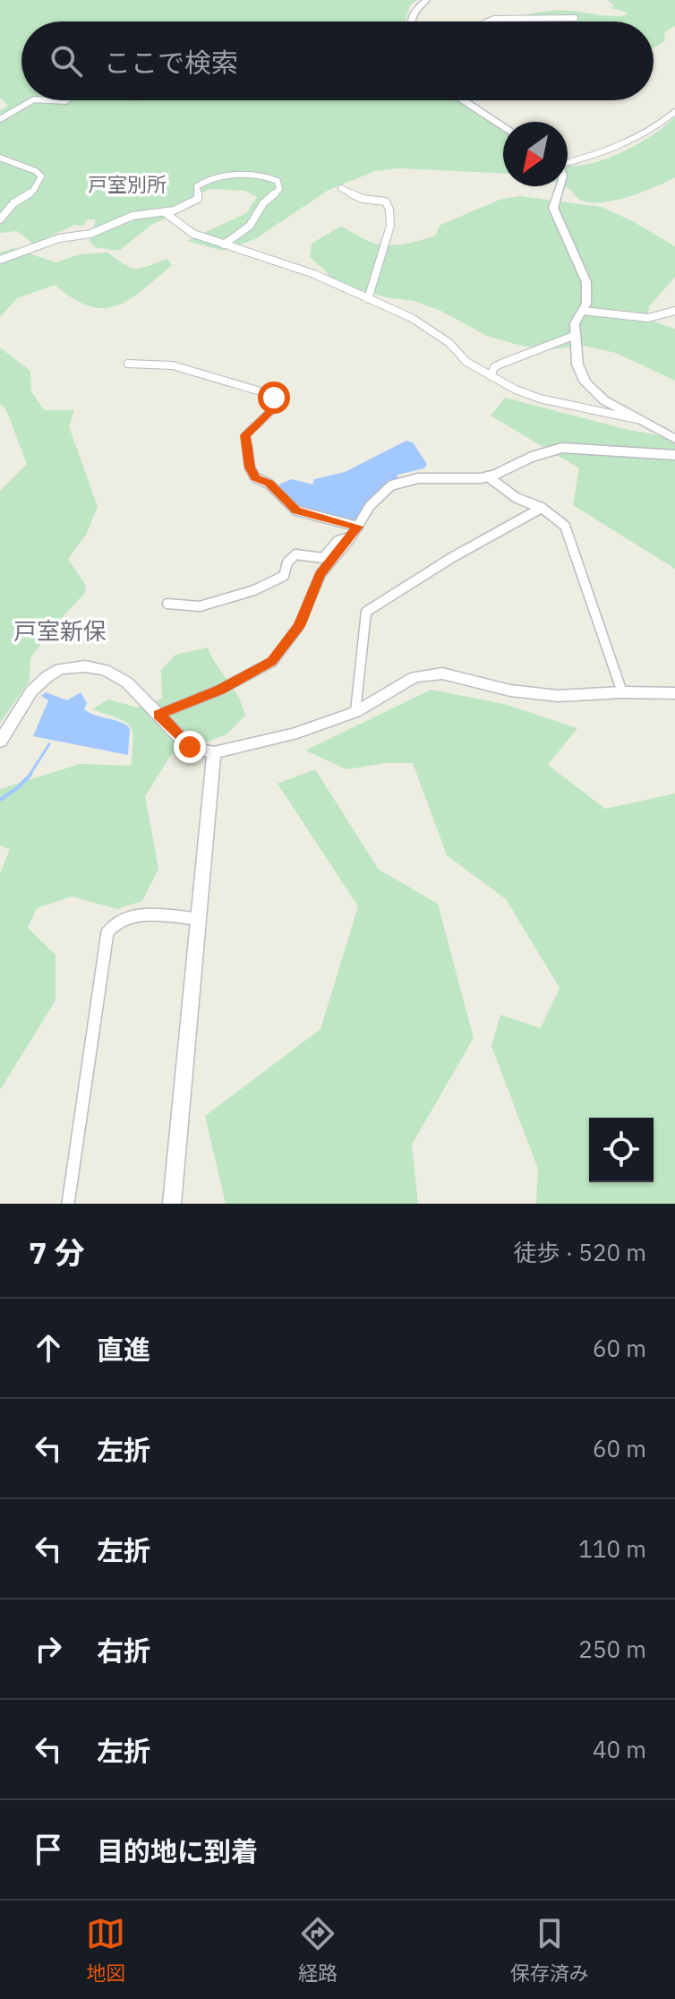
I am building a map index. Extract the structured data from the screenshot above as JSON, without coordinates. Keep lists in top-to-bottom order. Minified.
{"districts":["戸室別所","戸室新保"],"north":"bottom left","page":{"search":"ここで検索","heading":["7 分","徒歩 · 520 m"],"list":[["直進","60 m"],["左折","60 m"],["左折","110 m"],["右折","250 m"],["左折","40 m"],"目的地に到着"],"nav":["地図","経路","保存済み"]}}
